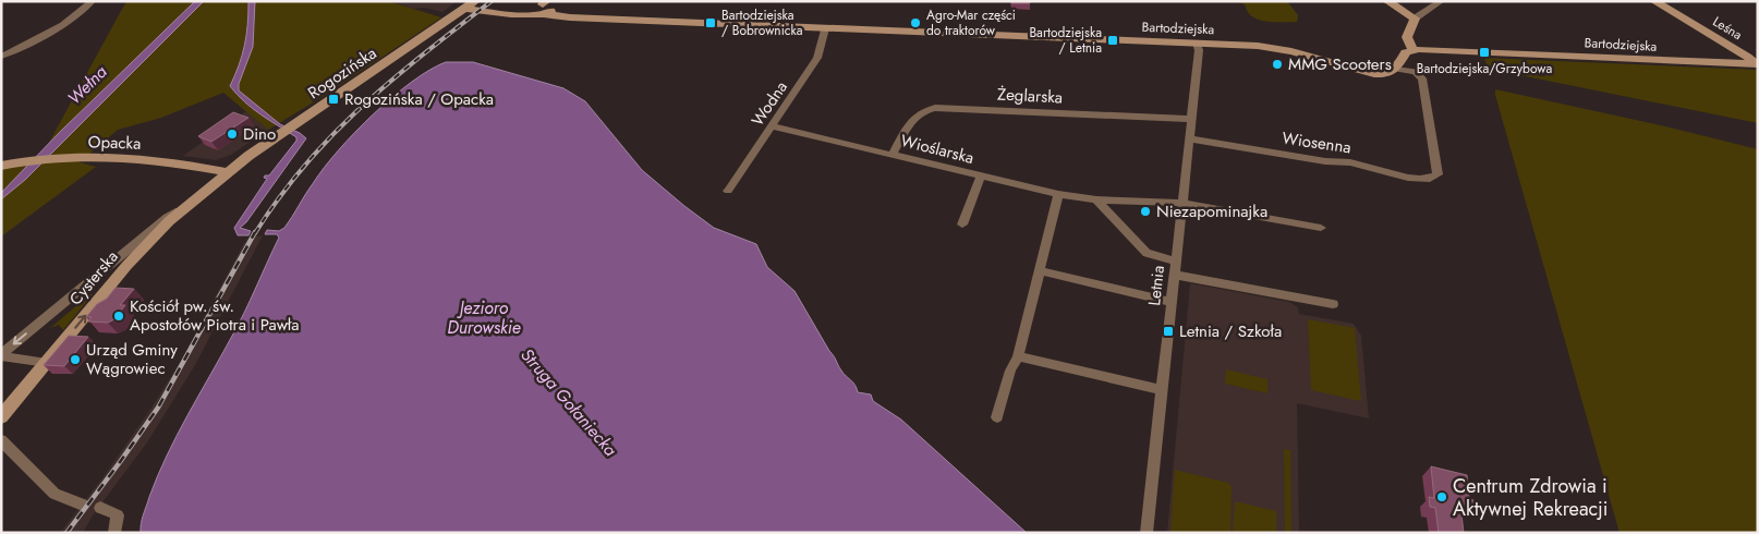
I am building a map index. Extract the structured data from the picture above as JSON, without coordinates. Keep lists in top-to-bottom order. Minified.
{"streets":{"street":["Bartodziejska","Leśna","Rogozińska","Żeglarska","Wodna","Opacka","Wiosenna","Wioślarska","Cysterska","Letnia"]},"crossings":[["Bartodziejska","Leśna"],["Bartodziejska","Rogozińska"],["Bartodziejska","Wodna"],["Bartodziejska","Wiosenna"],["Bartodziejska","Letnia"],["Rogozińska","Opacka"],["Rogozińska","Cysterska"],["Żeglarska","Wioślarska"],["Żeglarska","Letnia"],["Wodna","Wioślarska"],["Opacka","Cysterska"],["Wiosenna","Letnia"],["Wioślarska","Letnia"]],"water":["Wełna","Jezioro Durowskie","Struga Gołaniecka"],"places":{"transit":["Bartodziejska / Bobrownicka","Bartodziejska / Letnia","Bartodziejska/Grzybowa","Rogozińska / Opacka","Letnia / Szkoła"],"other":["Agro-Mar części do traktorów","MMG Scooters","Dino","Niezapominajka","Kościół pw. św. Apostołów Piotra i Pawła","Urząd Gminy Wągrowiec","Centrum Zdrowia i Aktywnej Rekreacji"]}}
